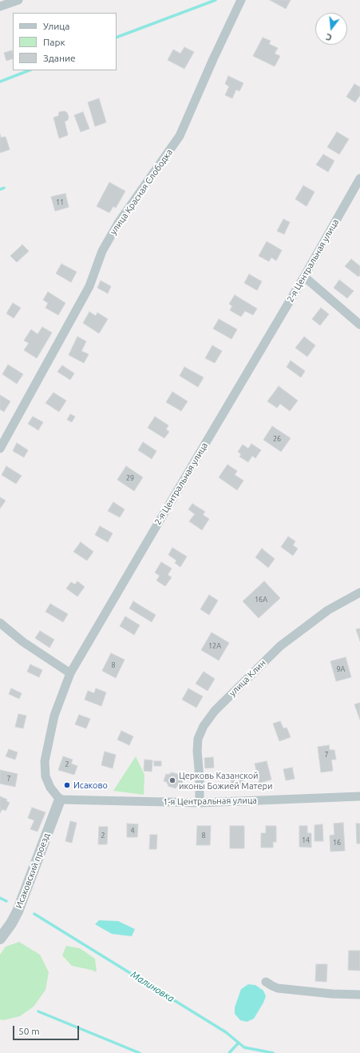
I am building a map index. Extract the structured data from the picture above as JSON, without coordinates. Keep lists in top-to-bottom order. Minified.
{"streets":{"street":["улица Красная Слободка","2-я Центральная улица","улица Клин","1-я Центральная улица","Исаковский проезд"]},"crossings":[["2-я Центральная улица","1-я Центральная улица"],["2-я Центральная улица","Исаковский проезд"],["улица Клин","1-я Центральная улица"],["1-я Центральная улица","Исаковский проезд"]],"water":["Малиновка"],"places":["Церковь Казанской иконы Божией Матери","Исаково"],"house_numbers":["11","26","29","16А","12А","8","9А","7","2","7","4","2","8","14","16"],"legend":["Улица","Парк","Здание"],"scale_bar":"50 m","north":"bottom"}
